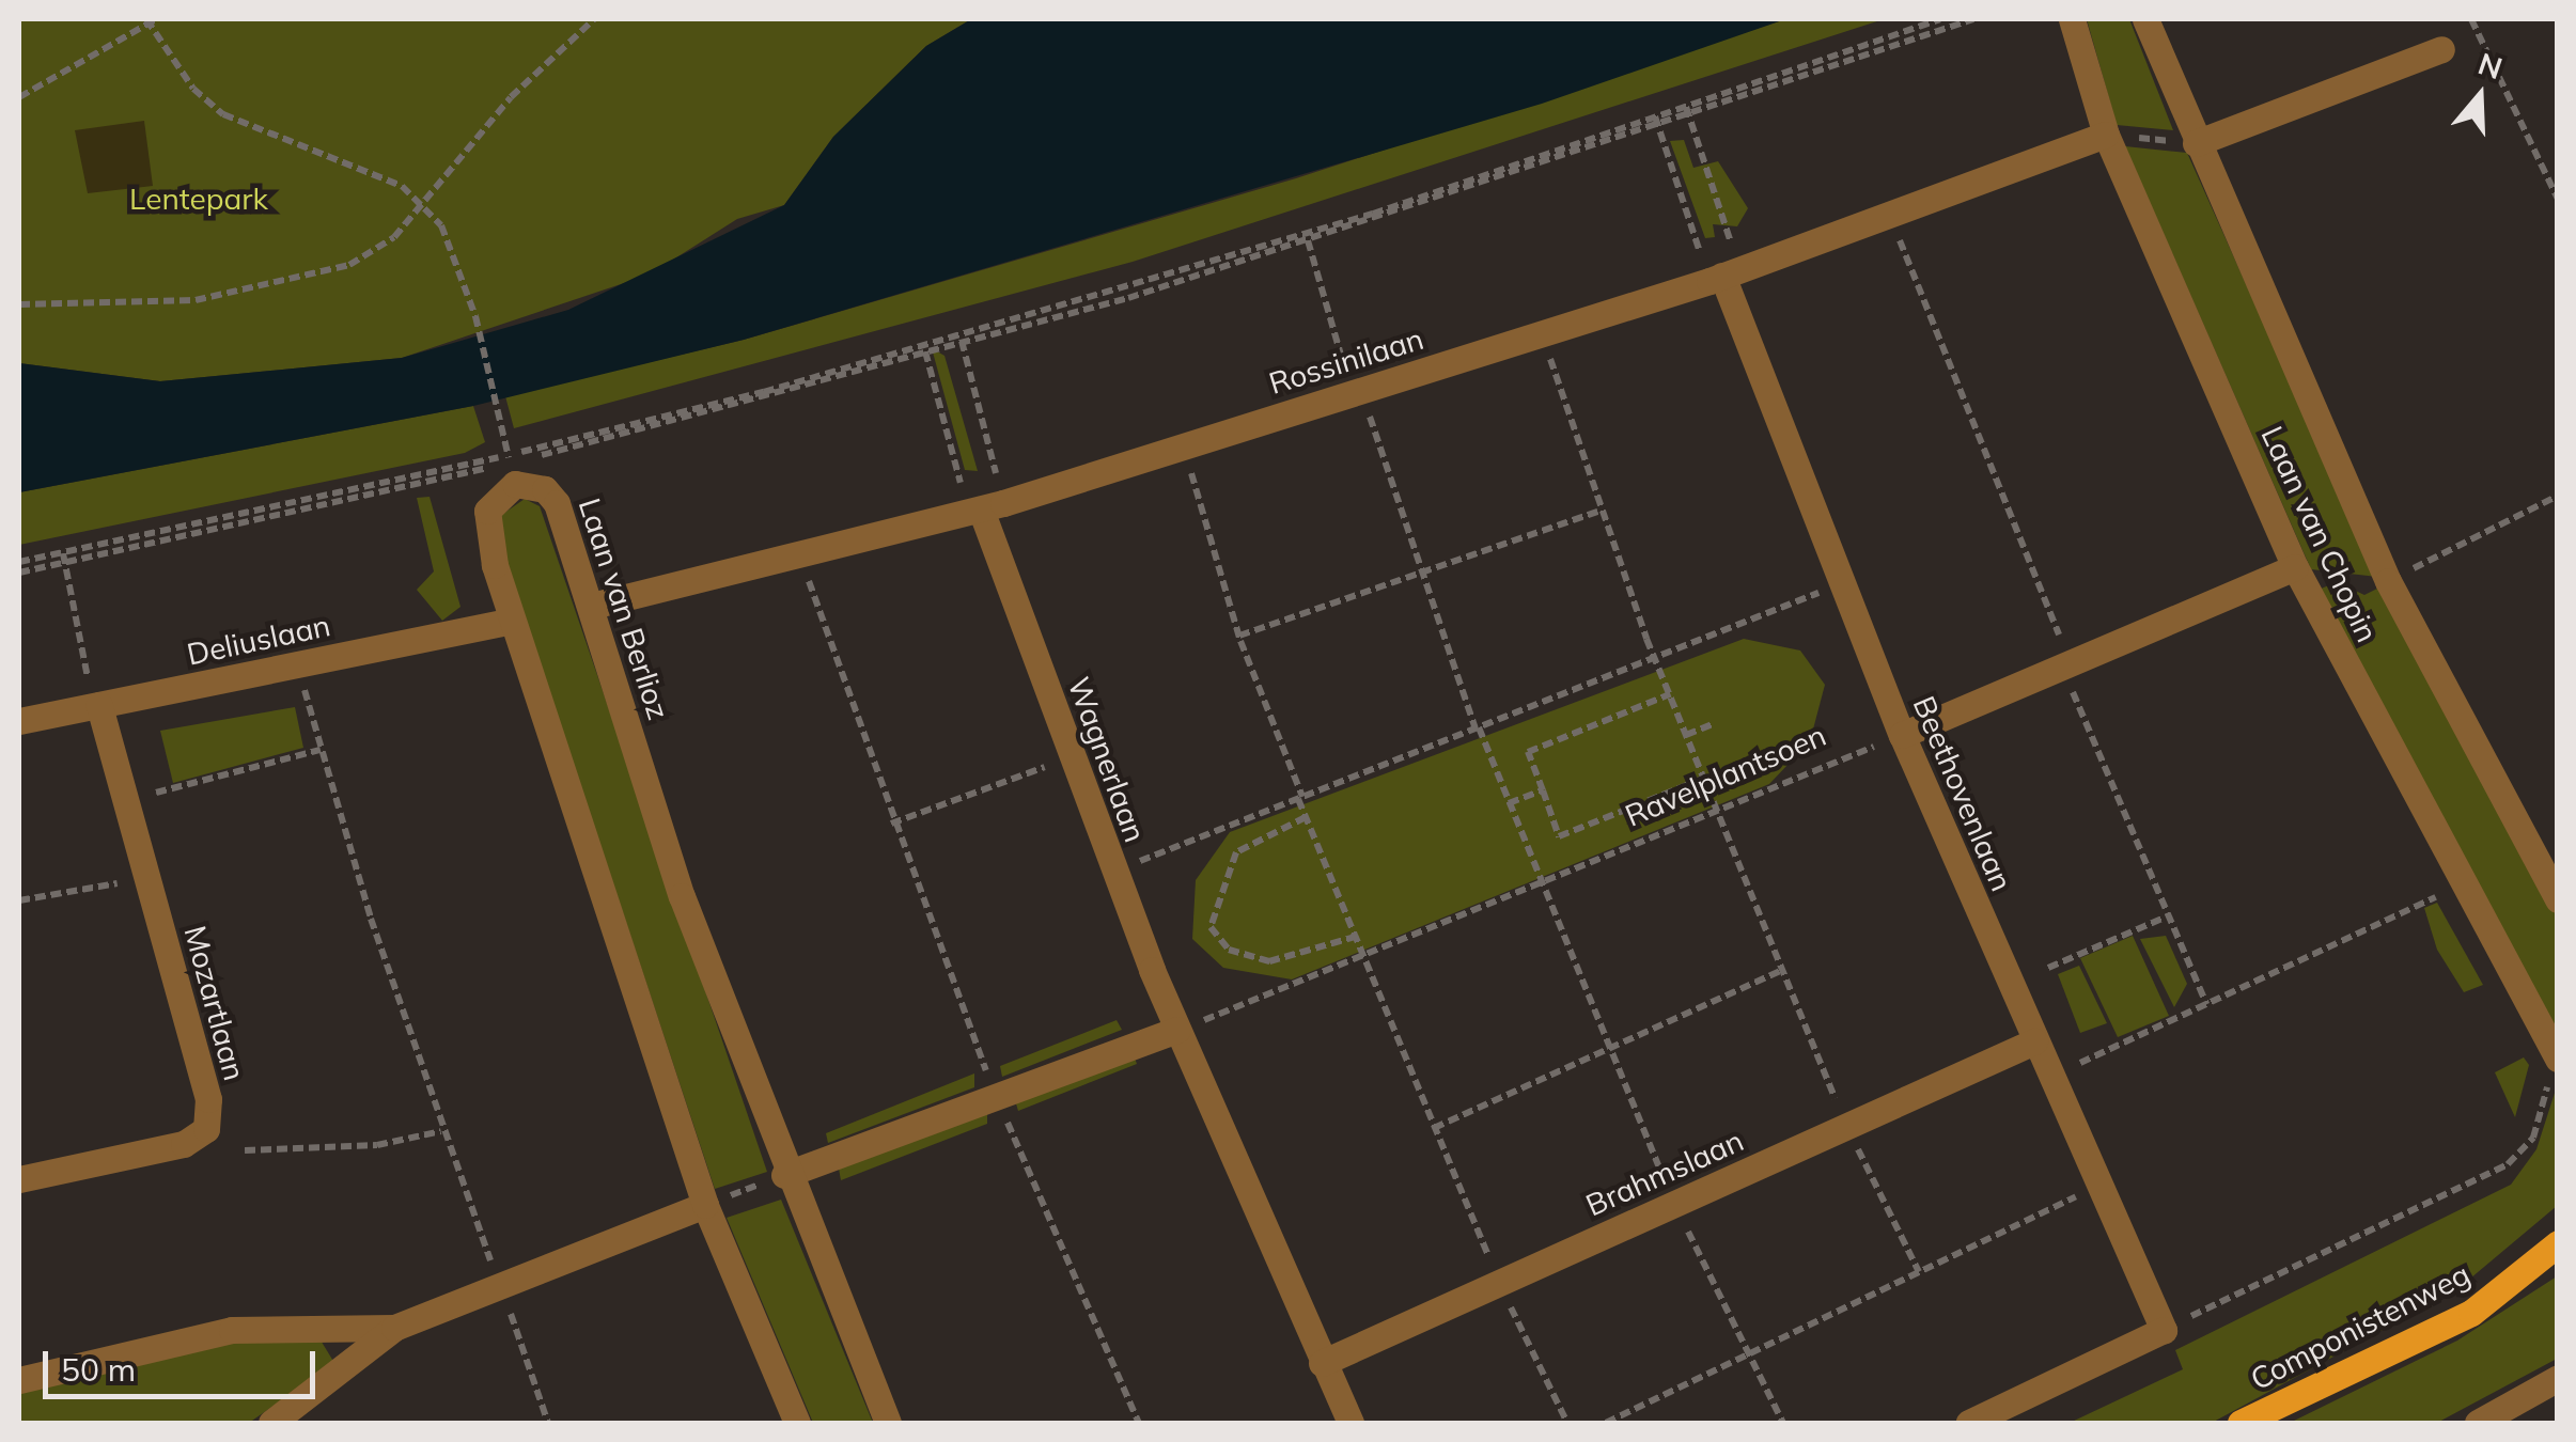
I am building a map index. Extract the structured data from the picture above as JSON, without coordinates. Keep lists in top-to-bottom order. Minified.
{"streets":{"main road":["Componistenweg"],"street":["Rossinilaan","Laan van Chopin","Laan van Berlioz","Deliuslaan","Wagnerlaan","Beethovenlaan","Mozartlaan","Brahmslaan"],"path":["Ravelplantsoen"]},"crossings":[["Rossinilaan","Laan van Chopin"],["Rossinilaan","Laan van Berlioz"],["Rossinilaan","Wagnerlaan"],["Rossinilaan","Beethovenlaan"],["Laan van Berlioz","Deliuslaan"],["Deliuslaan","Mozartlaan"],["Wagnerlaan","Ravelplantsoen"],["Wagnerlaan","Brahmslaan"],["Ravelplantsoen","Beethovenlaan"],["Beethovenlaan","Brahmslaan"]],"parks":["Lentepark"],"scale_bar":"50 m","north":"top"}
